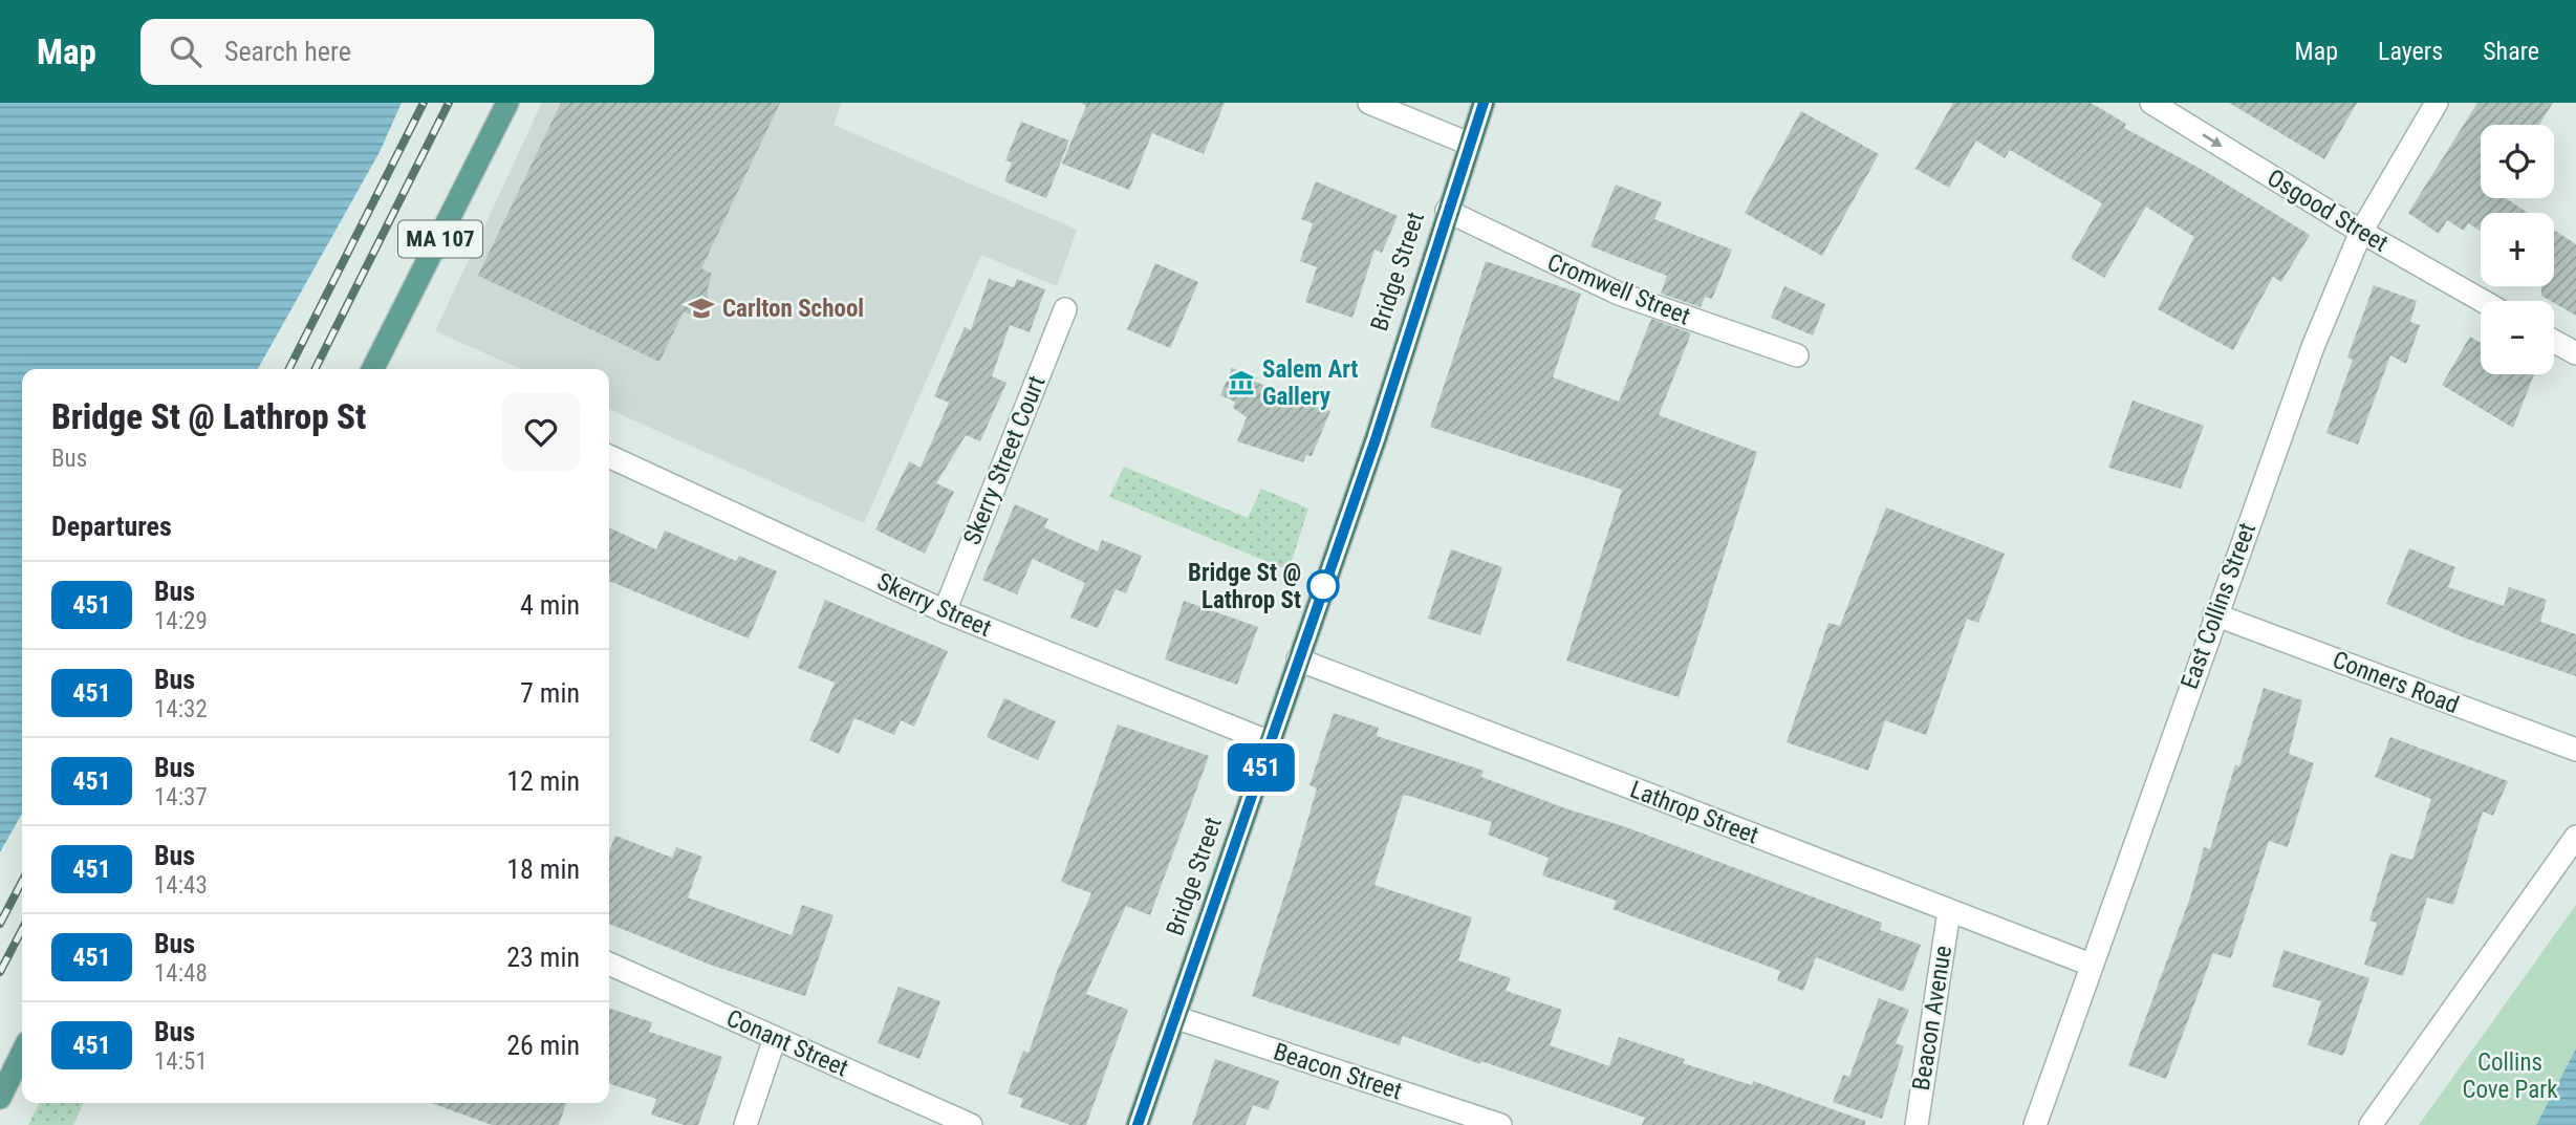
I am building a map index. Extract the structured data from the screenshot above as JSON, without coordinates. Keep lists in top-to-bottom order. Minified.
{"streets":{"highway":["Bridge Street"],"main road":["MA 107"],"street":["Osgood Street","Cromwell Street","Skerry Street Court","Skerry Street","East Collins Street","Conners Road","Lathrop Street","Beacon Avenue","Conant Street","Beacon Street"]},"crossings":[["Osgood Street","East Collins Street"],["Bridge Street","Cromwell Street"],["Bridge Street","Skerry Street"],["Bridge Street","Lathrop Street"],["Bridge Street","Beacon Street"],["Skerry Street Court","Skerry Street"],["East Collins Street","Conners Road"],["East Collins Street","Lathrop Street"],["Lathrop Street","Beacon Avenue"]],"one_way":["Osgood Street"],"parks":["Collins Cove Park"],"places":{"school or university":["Carlton School"],"museum":["Salem Art Gallery"],"other":["Bridge St @ Lathrop St"]},"lines":["bus line 451"],"page":{"header":"Map","search":"Search here","nav":["Map","Layers","Share"],"on_map":"451","map_buttons":["+","−"],"heading":[["Bridge St @ Lathrop St","Bus"],"Departures"],"list":[{"mark":"451","name":"Bus","note":"14:29","value":"4 min"},{"mark":"451","name":"Bus","note":"14:32","value":"7 min"},{"mark":"451","name":"Bus","note":"14:37","value":"12 min"},{"mark":"451","name":"Bus","note":"14:43","value":"18 min"},{"mark":"451","name":"Bus","note":"14:48","value":"23 min"},{"mark":"451","name":"Bus","note":"14:51","value":"26 min"}]}}
